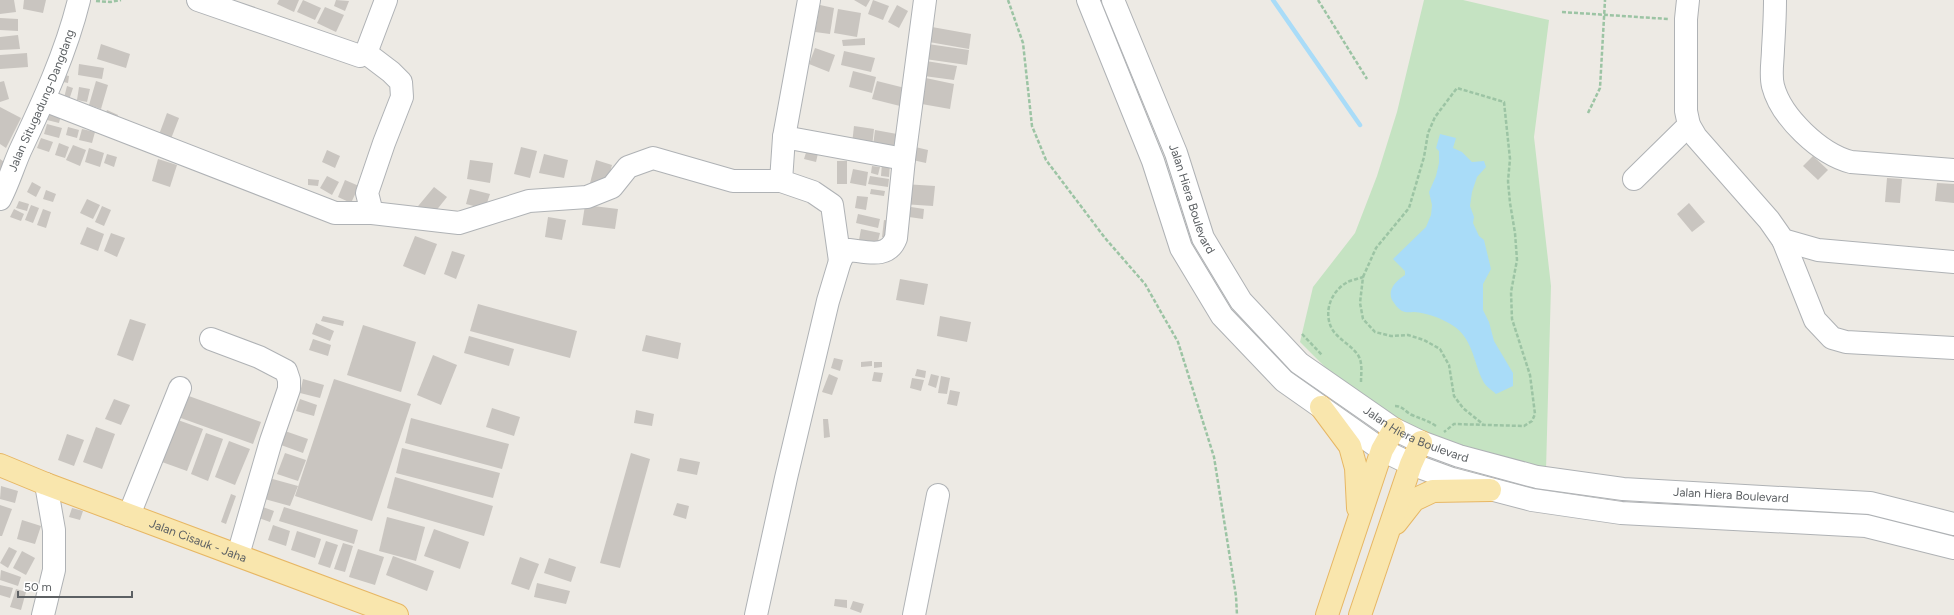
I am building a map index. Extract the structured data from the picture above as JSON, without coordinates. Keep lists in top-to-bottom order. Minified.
{"streets":{"main road":["Jalan Cisauk - Jaha"],"street":["Jalan Situgadung-Dangdang","Jalan Hiera Boulevard"]},"scale_bar":"50 m"}
